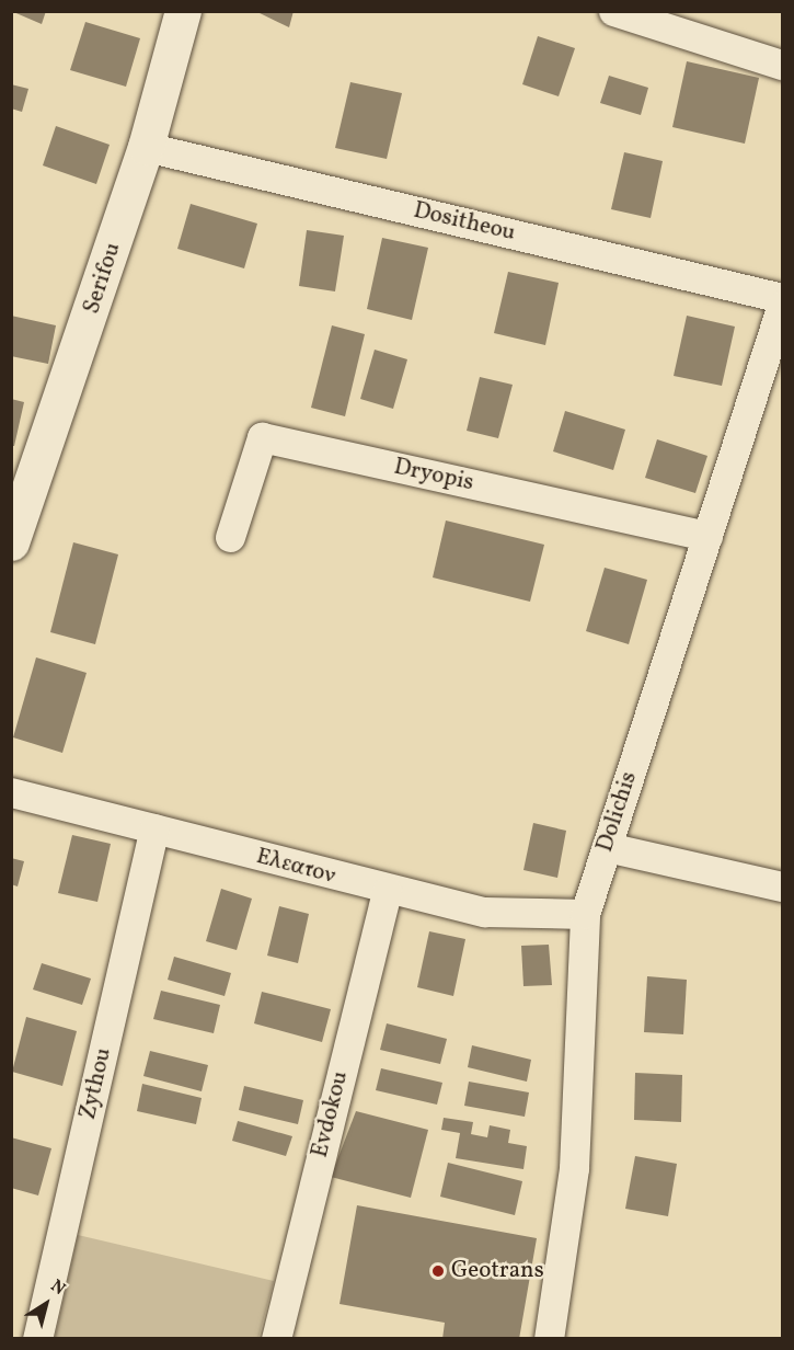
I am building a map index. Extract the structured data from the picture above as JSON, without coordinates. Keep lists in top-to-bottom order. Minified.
{"streets":{"street":["Dositheou","Serifou","Dryopis","Dolichis","Ελεατον","Zythou","Evdokou"]},"crossings":[["Dositheou","Serifou"],["Dryopis","Dolichis"],["Dolichis","Ελεατον"],["Ελεατον","Zythou"],["Ελεατον","Evdokou"]],"places":["Geotrans"],"north":"top right"}
